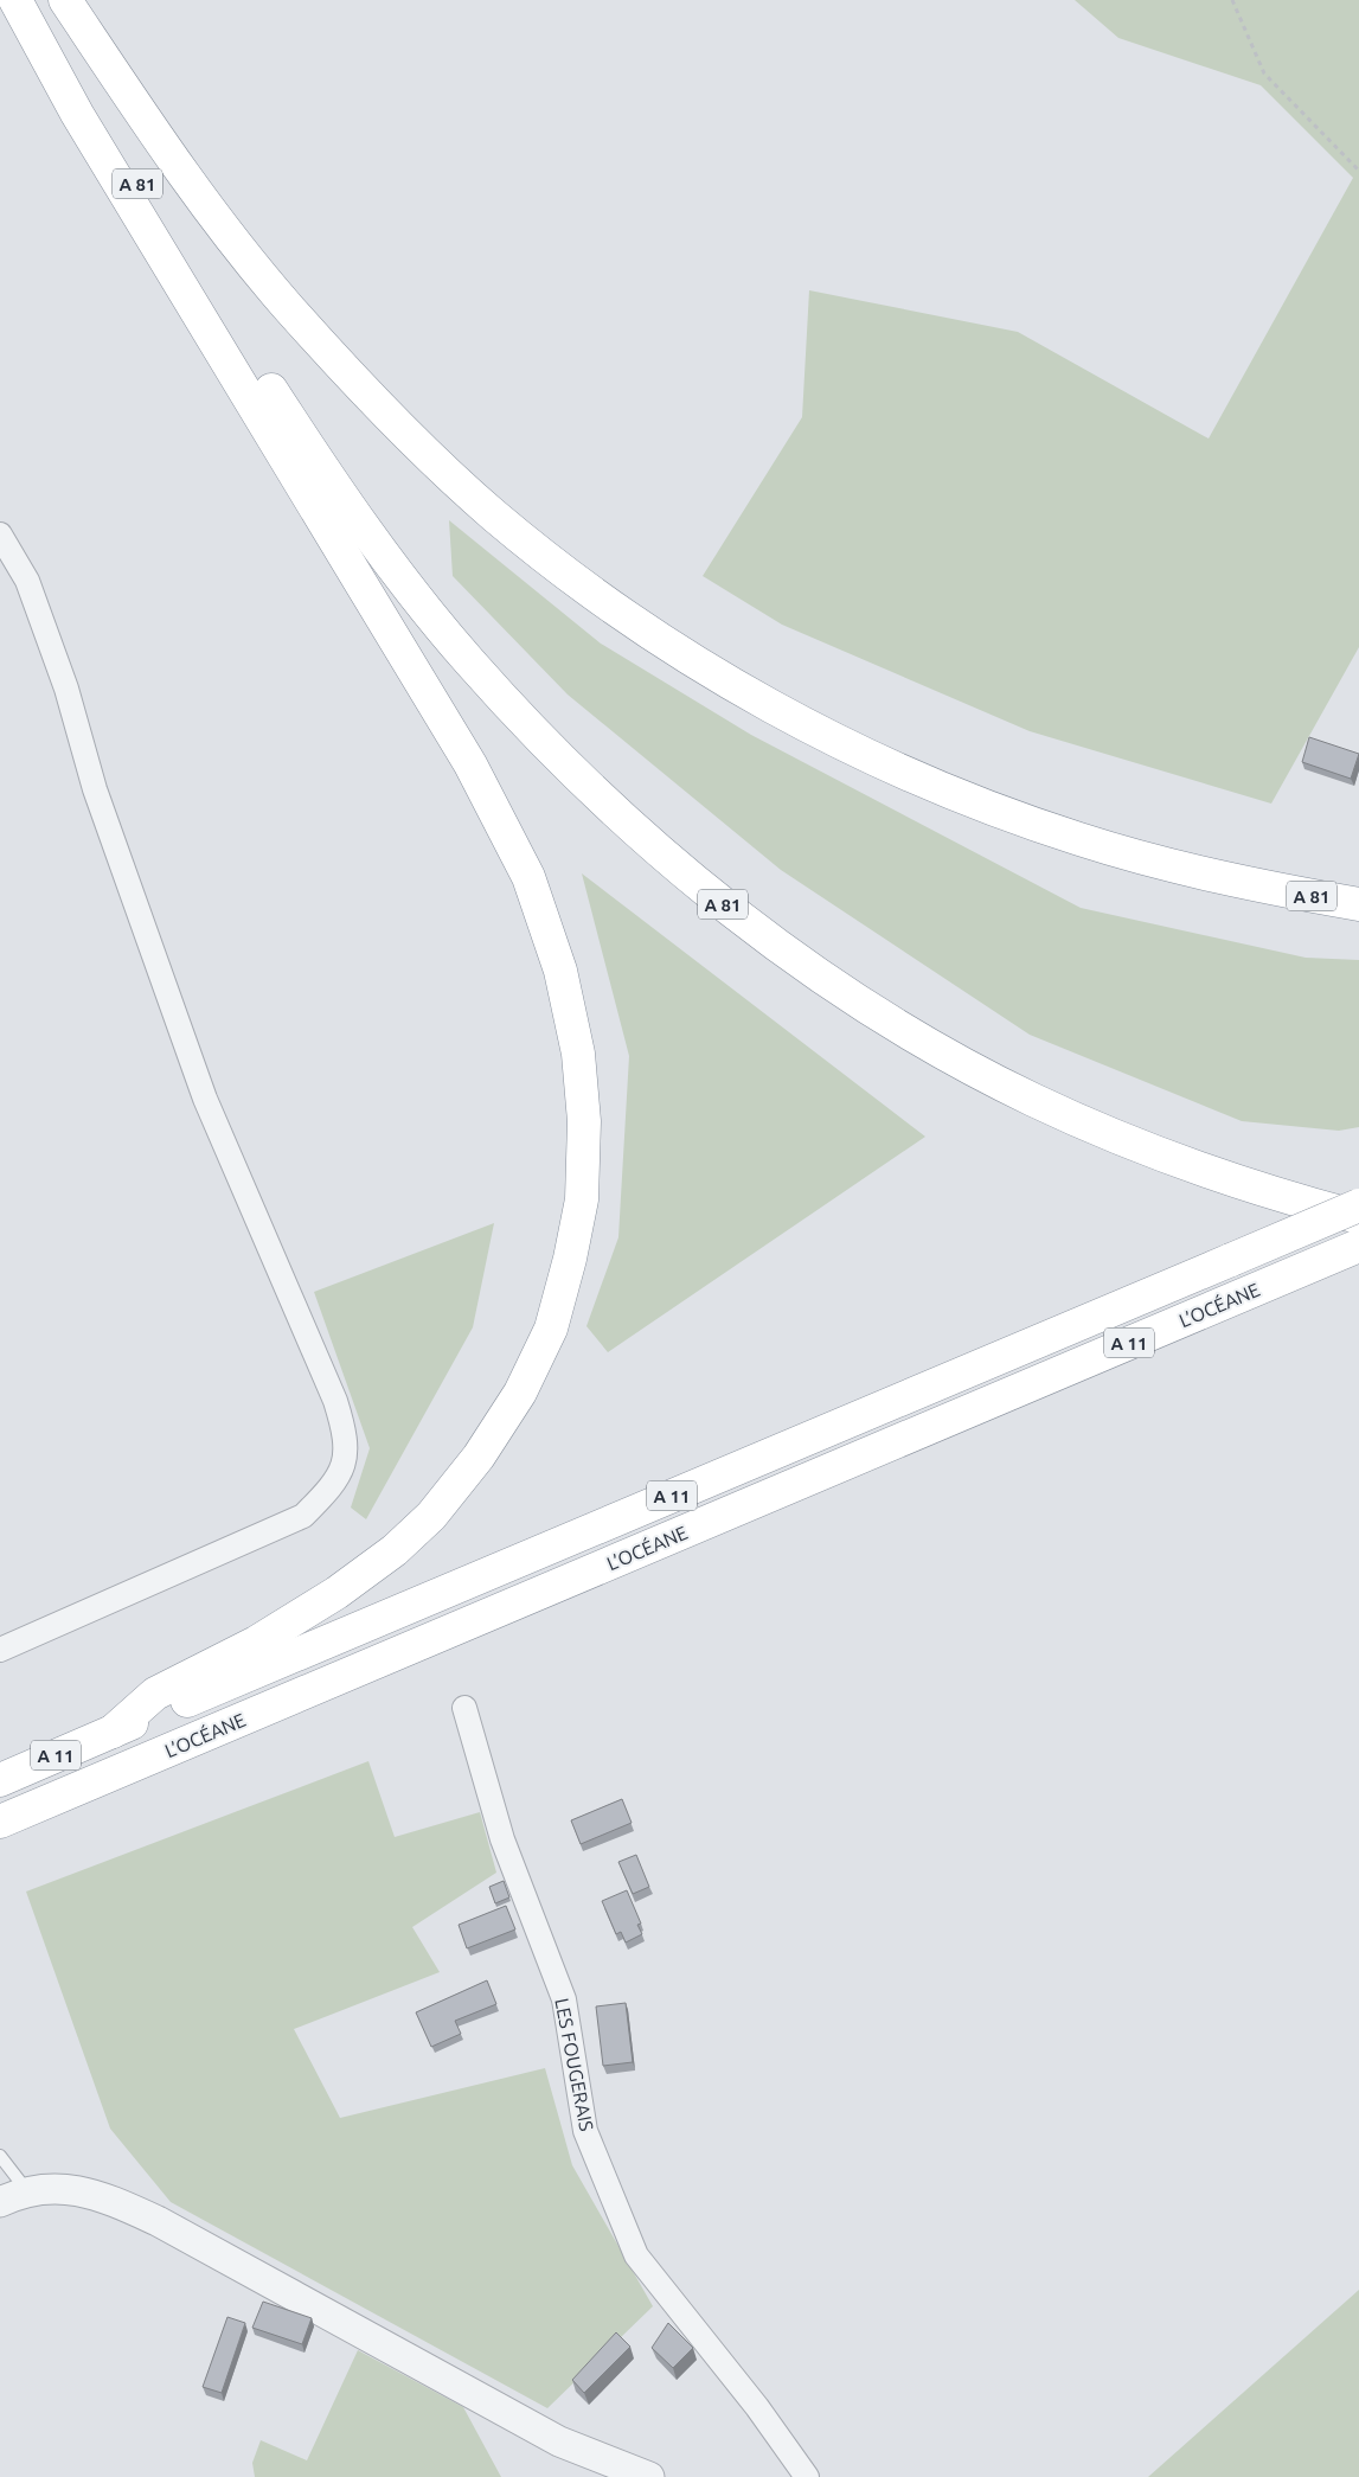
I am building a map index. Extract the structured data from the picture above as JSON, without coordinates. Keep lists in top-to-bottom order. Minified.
{"streets":{"highway":["A 81","L’OCÉANE","A 11"],"street":["LES FOUGERAIS"]}}
